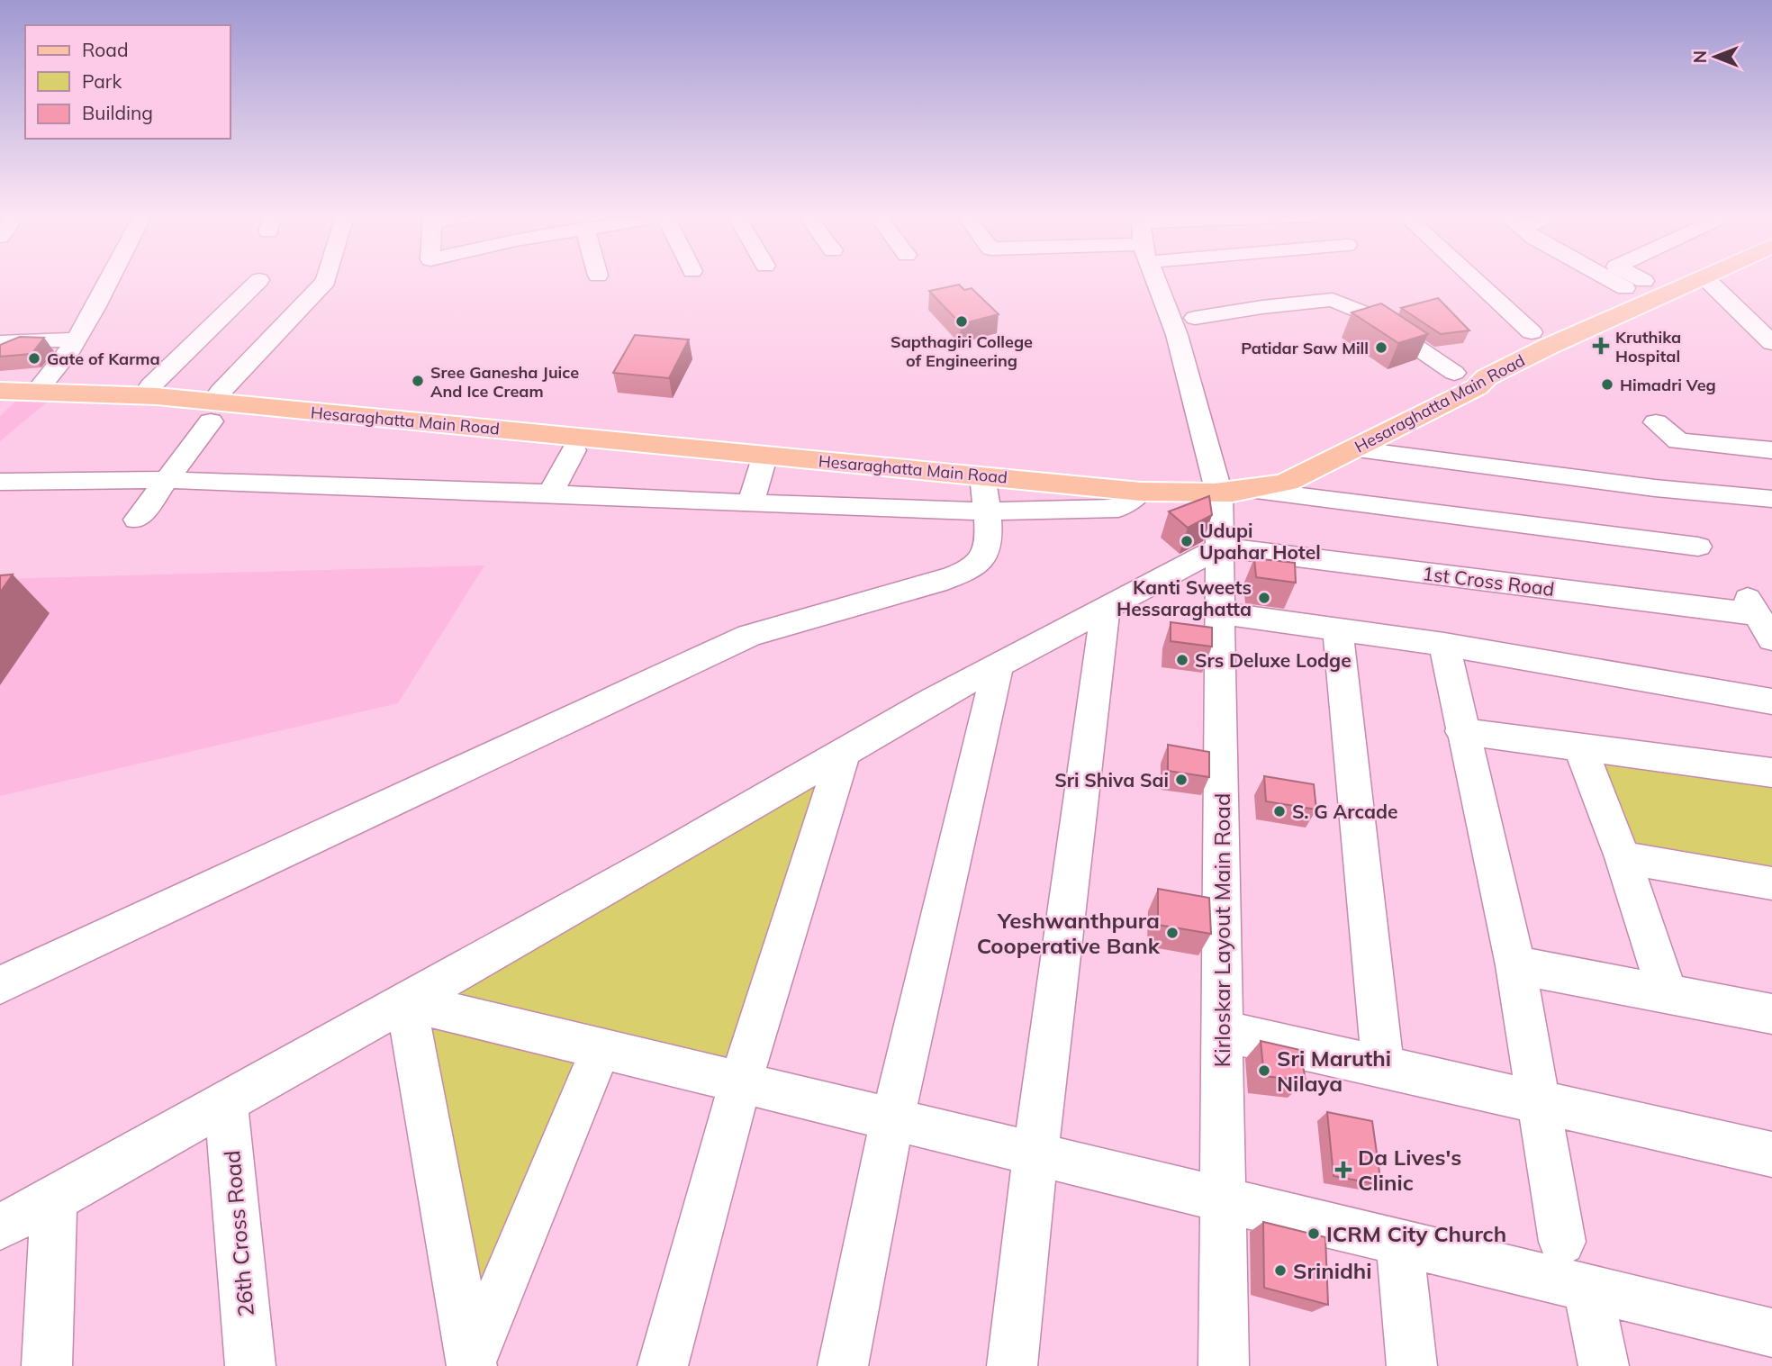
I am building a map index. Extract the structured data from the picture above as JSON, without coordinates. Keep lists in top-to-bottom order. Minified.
{"streets":{"main road":["Hesaraghatta Main Road"],"street":["1st Cross Road","Kirloskar Layout Main Road","26th Cross Road"]},"crossings":[["Hesaraghatta Main Road","Kirloskar Layout Main Road"],["1st Cross Road","Kirloskar Layout Main Road"]],"places":{"other":["Sapthagiri College of Engineering","Patidar Saw Mill","Gate of Karma","Sree Ganesha Juice And Ice Cream","Himadri Veg","Udupi Upahar Hotel","Kanti Sweets Hessaraghatta","Srs Deluxe Lodge","Sri Shiva Sai","S. G Arcade","Yeshwanthpura Cooperative Bank","Sri Maruthi Nilaya","ICRM City Church","Srinidhi"],"health":["Kruthika Hospital","Da Lives's Clinic"]},"legend":["Road","Park","Building"],"north":"left"}
